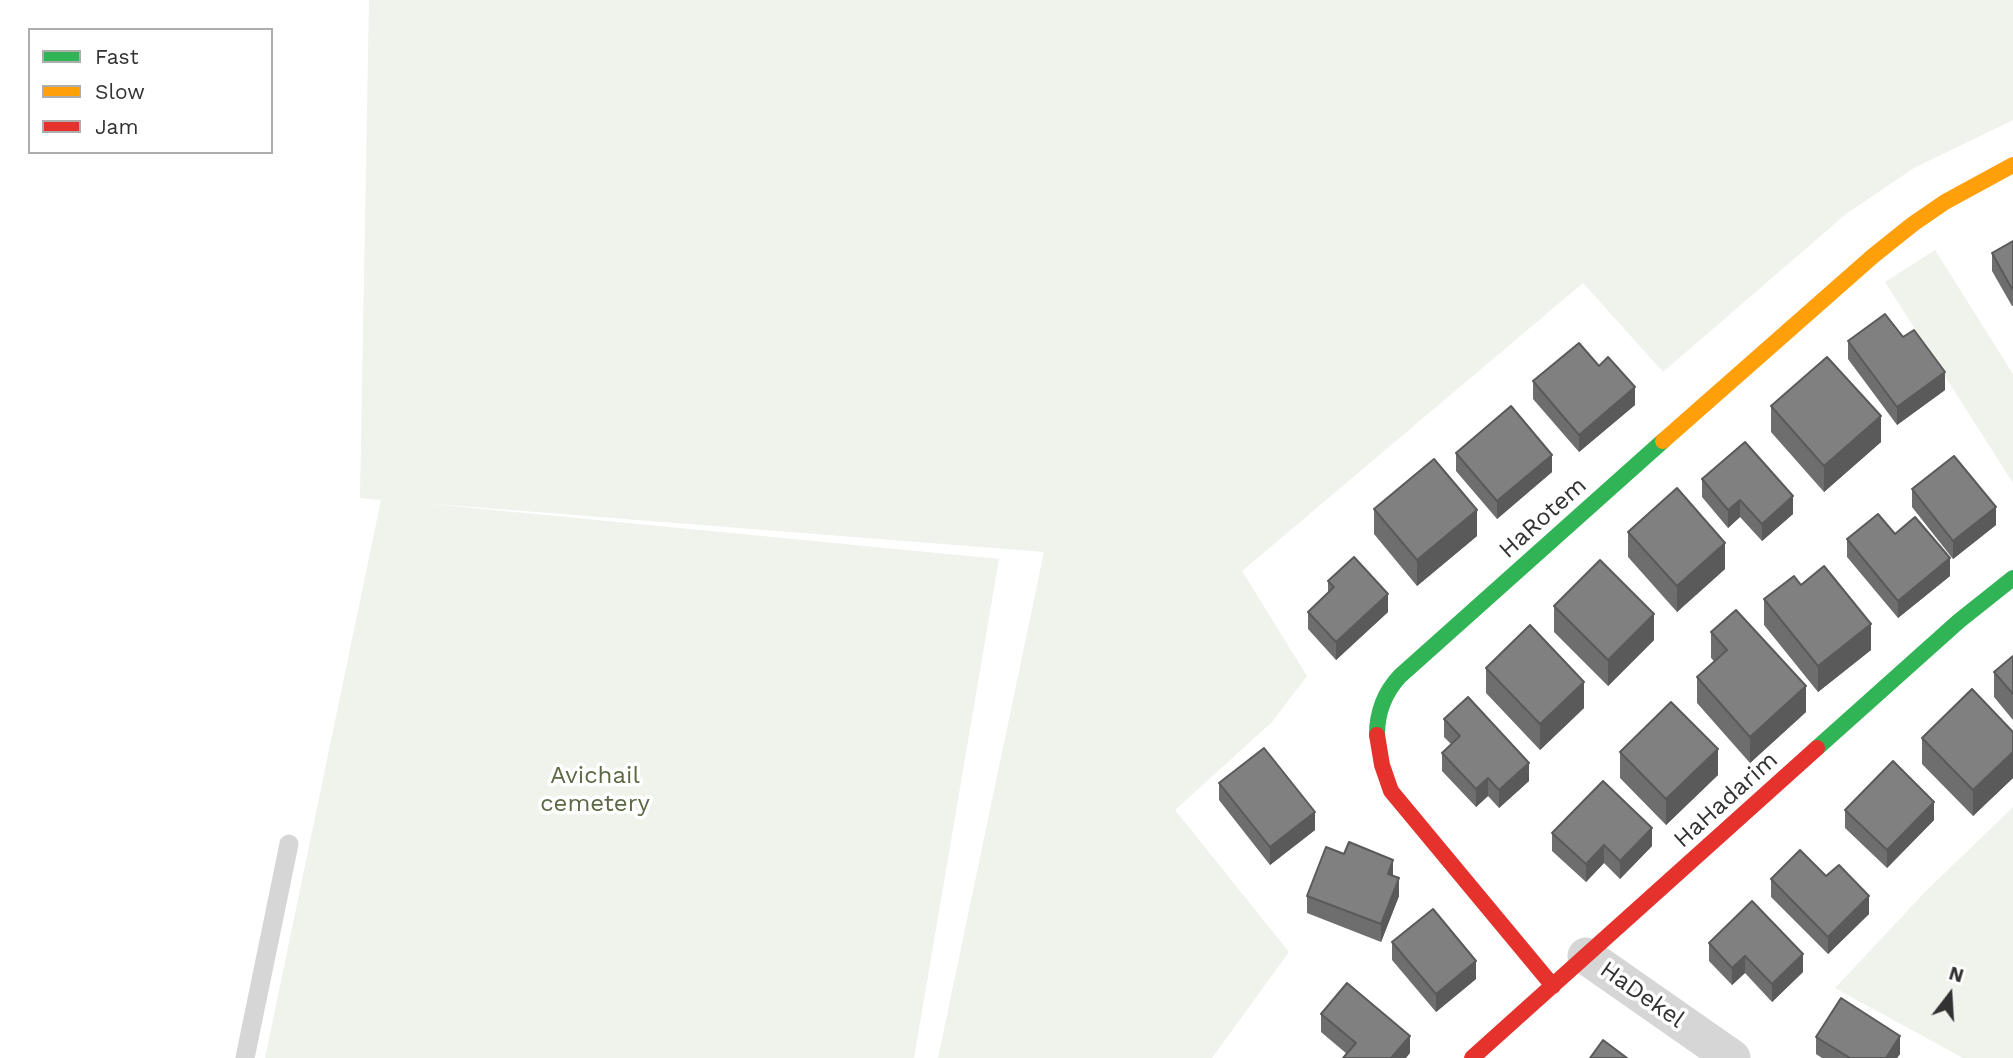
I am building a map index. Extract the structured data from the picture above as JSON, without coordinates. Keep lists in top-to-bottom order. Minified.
{"streets":{"street":["HaRotem","HaHadarim","HaDekel"]},"crossings":[["HaRotem","HaHadarim"],["HaHadarim","HaDekel"]],"parks":["Avichail cemetery"],"legend":["Fast","Slow","Jam"],"north":"top"}
